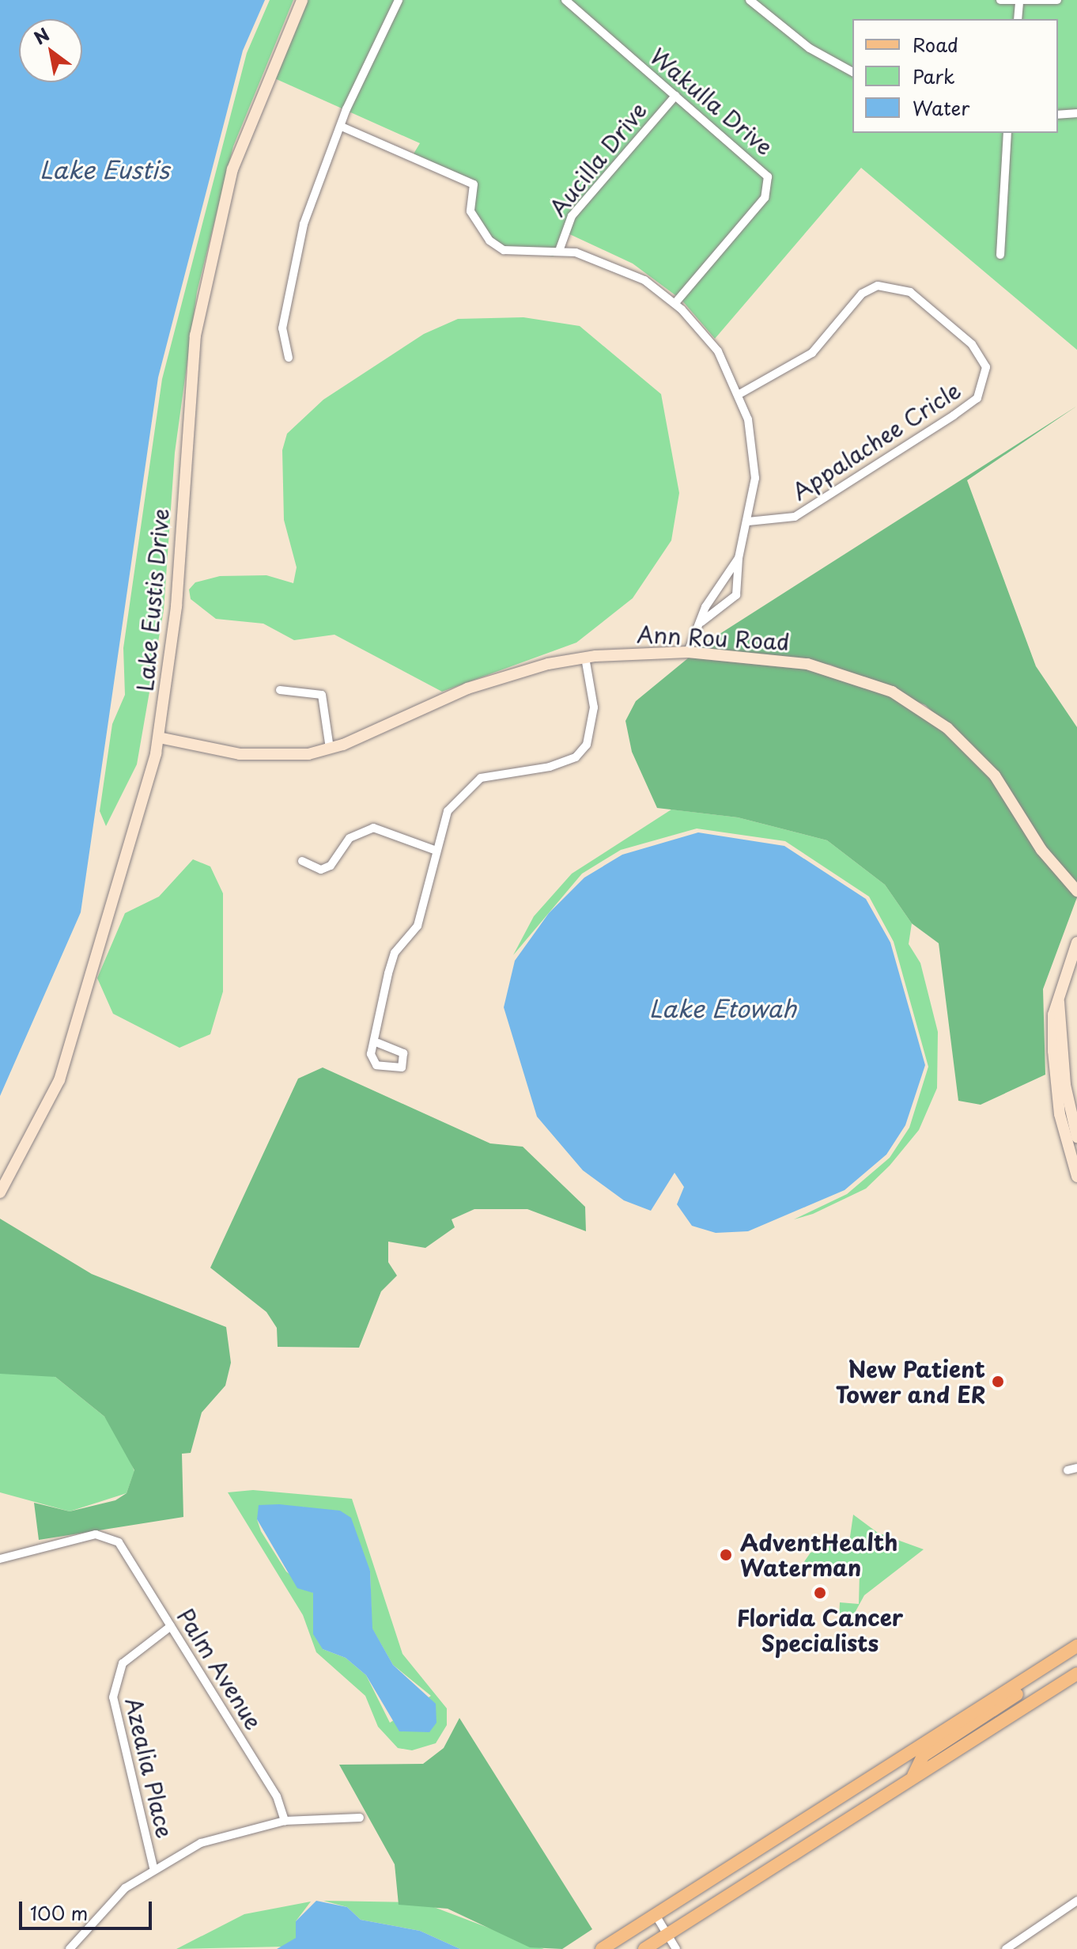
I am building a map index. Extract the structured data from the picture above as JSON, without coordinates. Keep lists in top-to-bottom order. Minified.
{"streets":{"street":["Wakulla Drive","Aucilla Drive","Appalachee Cricle","Lake Eustis Drive","Ann Rou Road","Palm Avenue","Azealia Place"]},"crossings":[["Wakulla Drive","Aucilla Drive"],["Lake Eustis Drive","Ann Rou Road"],["Palm Avenue","Azealia Place"]],"water":["Lake Eustis","Lake Etowah"],"places":["New Patient Tower and ER","AdventHealth Waterman","Florida Cancer Specialists"],"legend":["Road","Park","Water"],"scale_bar":"100 m","north":"top left"}
